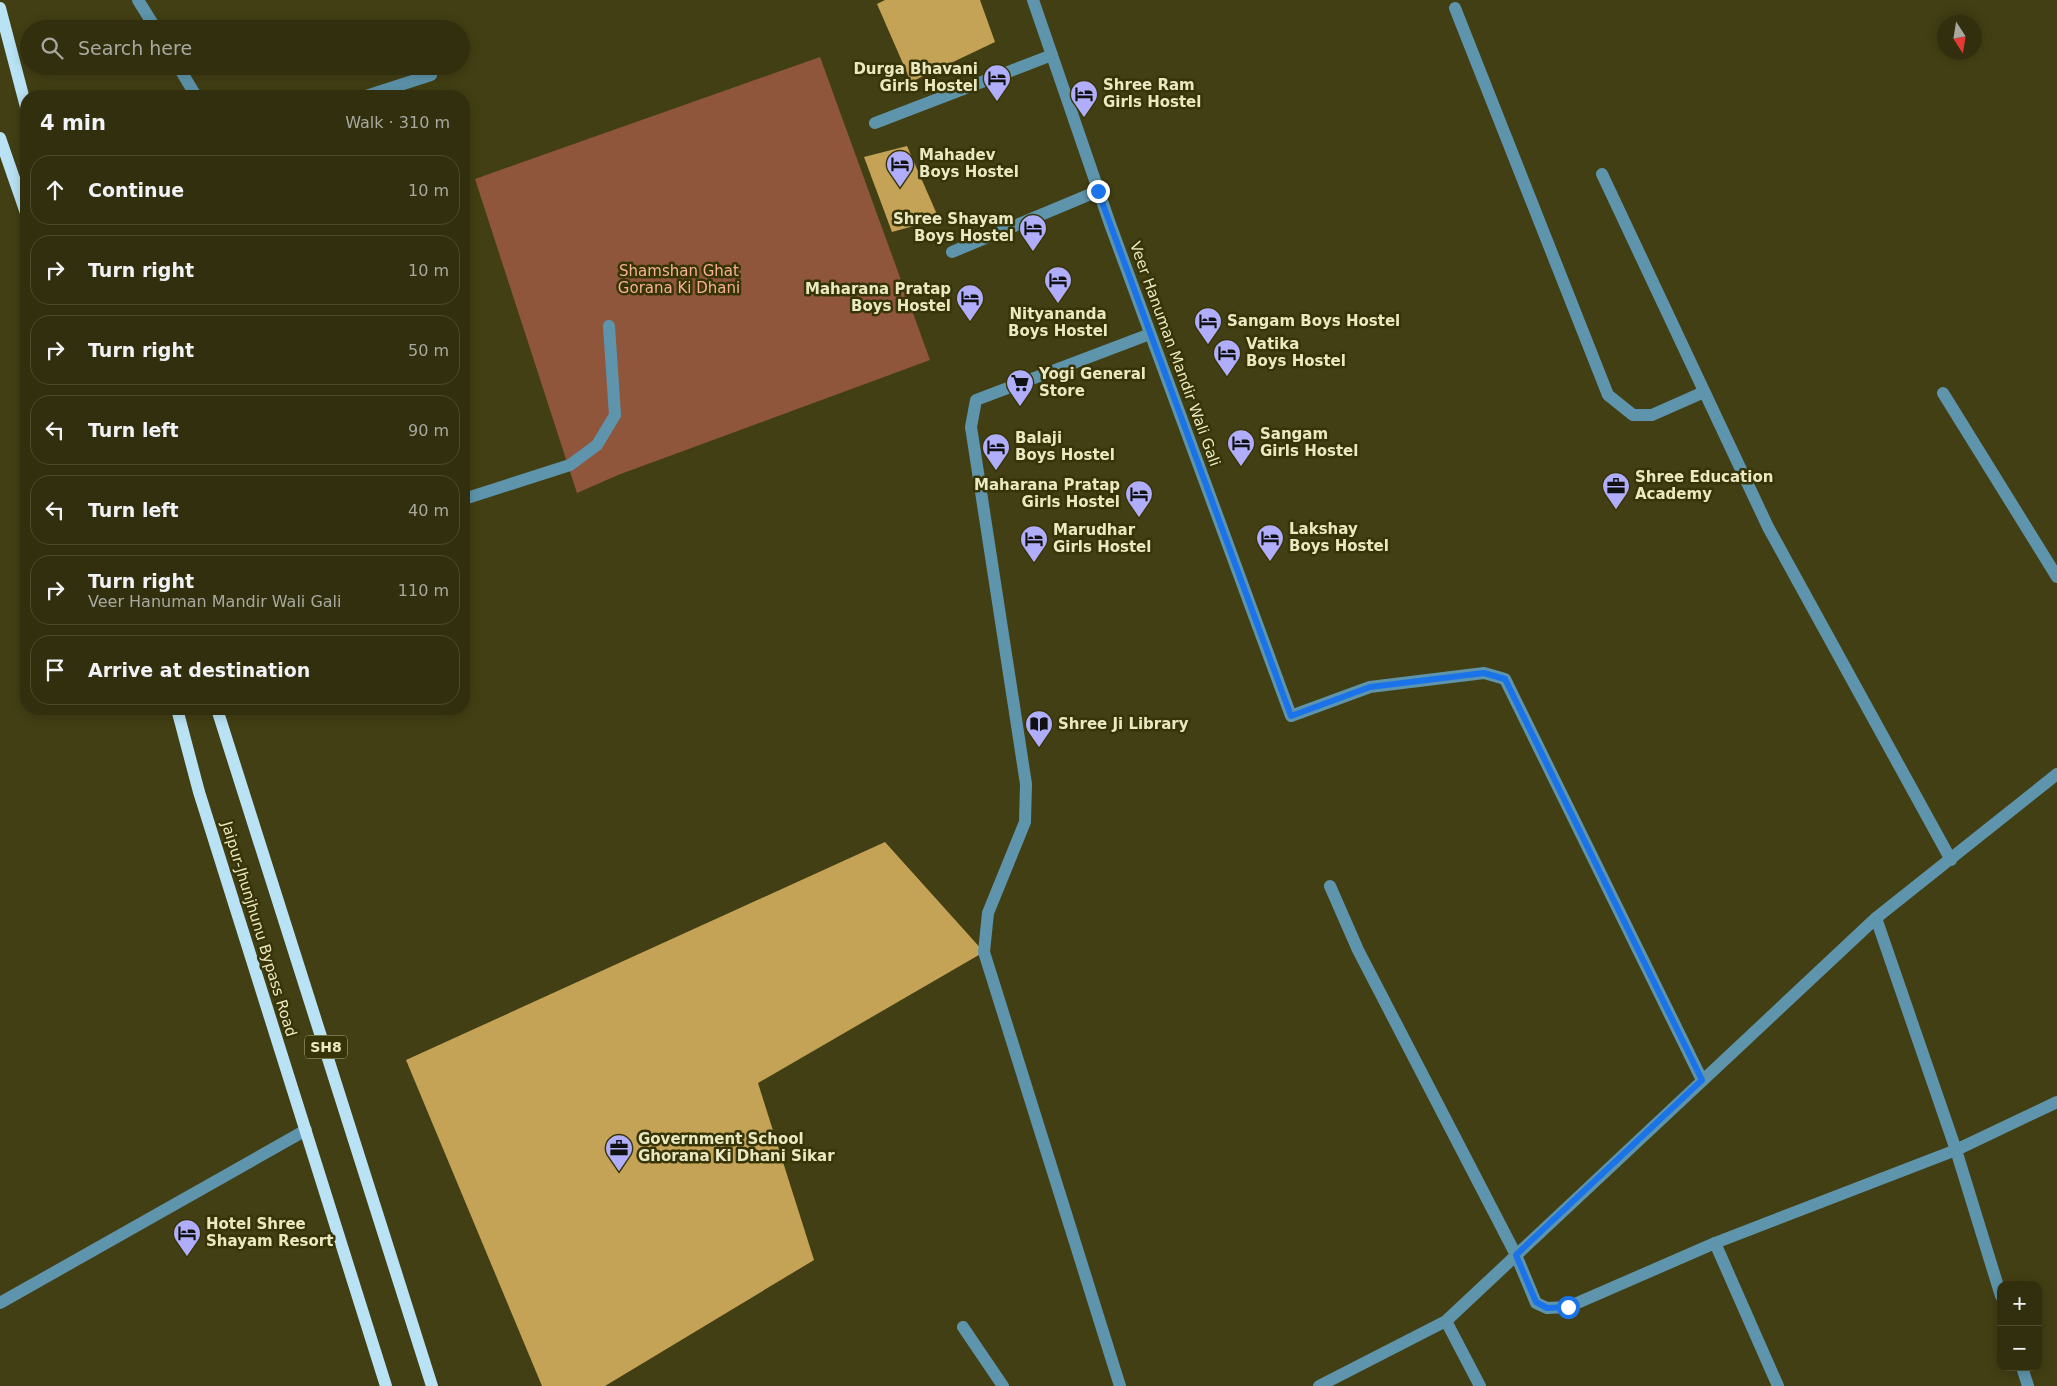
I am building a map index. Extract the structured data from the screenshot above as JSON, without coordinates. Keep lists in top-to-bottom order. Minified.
{"streets":{"main road":["Jaipur-Jhunjhunu Bypass Road","SH8"],"street":["Veer Hanuman Mandir Wali Gali"]},"parks":["Shamshan Ghat Gorana Ki Dhani"],"places":{"hotel":["Durga Bhavani Girls Hostel","Shree Ram Girls Hostel","Mahadev Boys Hostel","Shree Shayam Boys Hostel","Nityananda Boys Hostel","Maharana Pratap Boys Hostel","Sangam Boys Hostel","Vatika Boys Hostel","Sangam Girls Hostel","Balaji Boys Hostel","Maharana Pratap Girls Hostel","Lakshay Boys Hostel","Marudhar Girls Hostel","Hotel Shree Shayam Resort"],"supermarket":["Yogi General Store"],"office":["Shree Education Academy","Government School Ghorana Ki Dhani Sikar"],"library":["Shree Ji Library"]},"north":"bottom","page":{"search":"Search here","heading":["4 min","Walk · 310 m"],"list":[["Continue","10 m"],["Turn right","10 m"],["Turn right","50 m"],["Turn left","90 m"],["Turn left","40 m"],["Turn right","Veer Hanuman Mandir Wali Gali","110 m"],"Arrive at destination"],"map_buttons":["+","−"]}}
